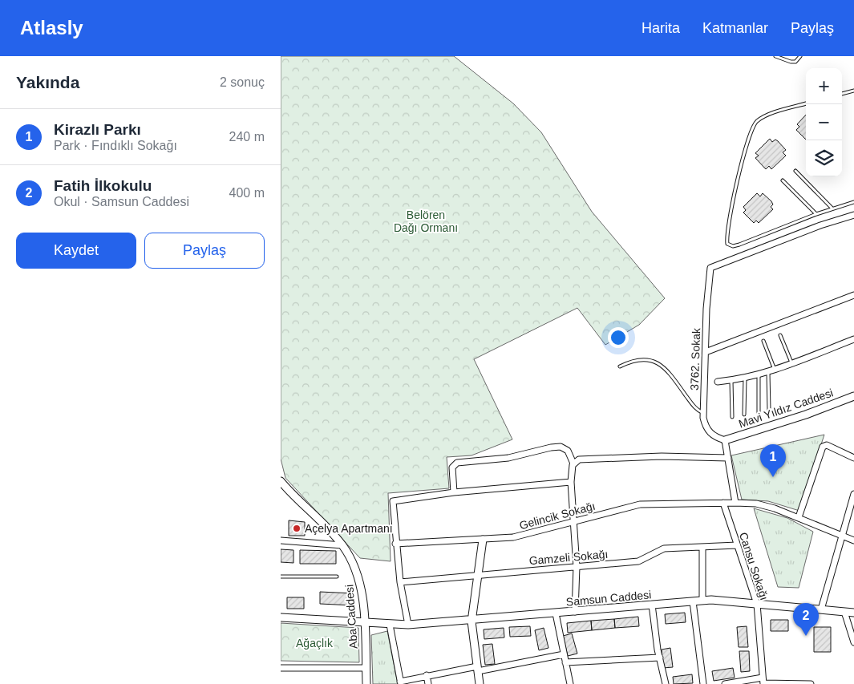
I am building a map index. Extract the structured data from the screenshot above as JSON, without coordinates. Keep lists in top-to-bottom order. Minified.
{"streets":{"street":["3762. Sokak","Mavi Yıldız Caddesi","Gelincik Sokağı","Gamzeli Sokağı","Cansu Sokağı","Samsun Caddesi","Aba Caddesi"]},"crossings":[["3762. Sokak","Mavi Yıldız Caddesi"],["Gelincik Sokağı","Cansu Sokağı"],["Gamzeli Sokağı","Cansu Sokağı"],["Cansu Sokağı","Samsun Caddesi"],["Samsun Caddesi","Aba Caddesi"]],"parks":["Belören Dağı Ormanı","Ağaçlık"],"places":["Açelya Apartmanı"],"page":{"header":"Atlasly","nav":["Harita","Katmanlar","Paylaş"],"heading":["Yakında","2 sonuç"],"map_buttons":["+","−"],"list":[{"mark":"1","name":"Kirazlı Parkı","note":"Park · Fındıklı Sokağı","value":"240 m"},{"mark":"2","name":"Fatih İlkokulu","note":"Okul · Samsun Caddesi","value":"400 m"}],"buttons":["Kaydet","Paylaş"],"pins":["1","2"]}}
